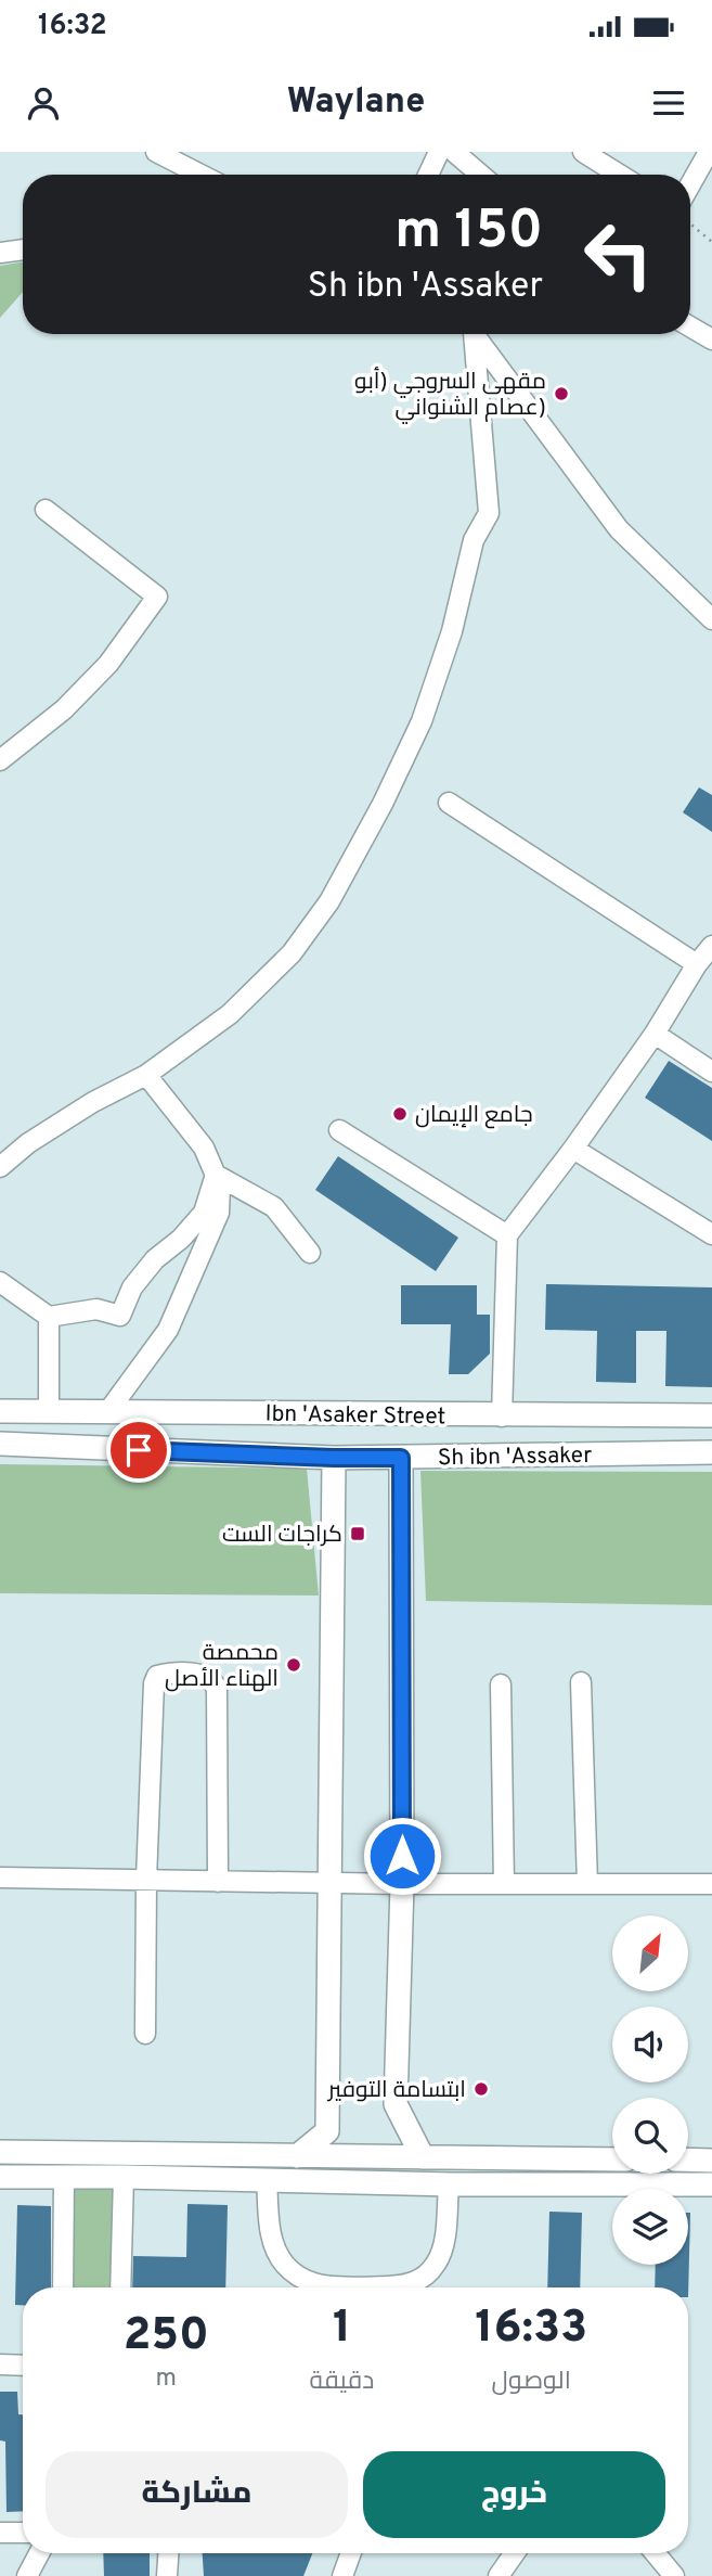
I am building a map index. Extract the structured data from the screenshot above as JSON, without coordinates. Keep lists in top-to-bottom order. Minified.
{"streets":{"main road":["Ibn 'Asaker Street","Sh ibn 'Assaker"]},"places":{"other":["مقهى السروجي (أبو عصام الشنواني)","جامع الإيمان","محمصة الهناء الأصل","ابتسامة التوفير"],"transit":["كراجات الست"]},"north":"top right","page":{"status":"16:32","header":"Waylane","turn":["150 m","Sh ibn 'Assaker"],"eta":["16:33","الوصول","1","دقيقة","250","m"],"buttons":["خروج","مشاركة"]}}
